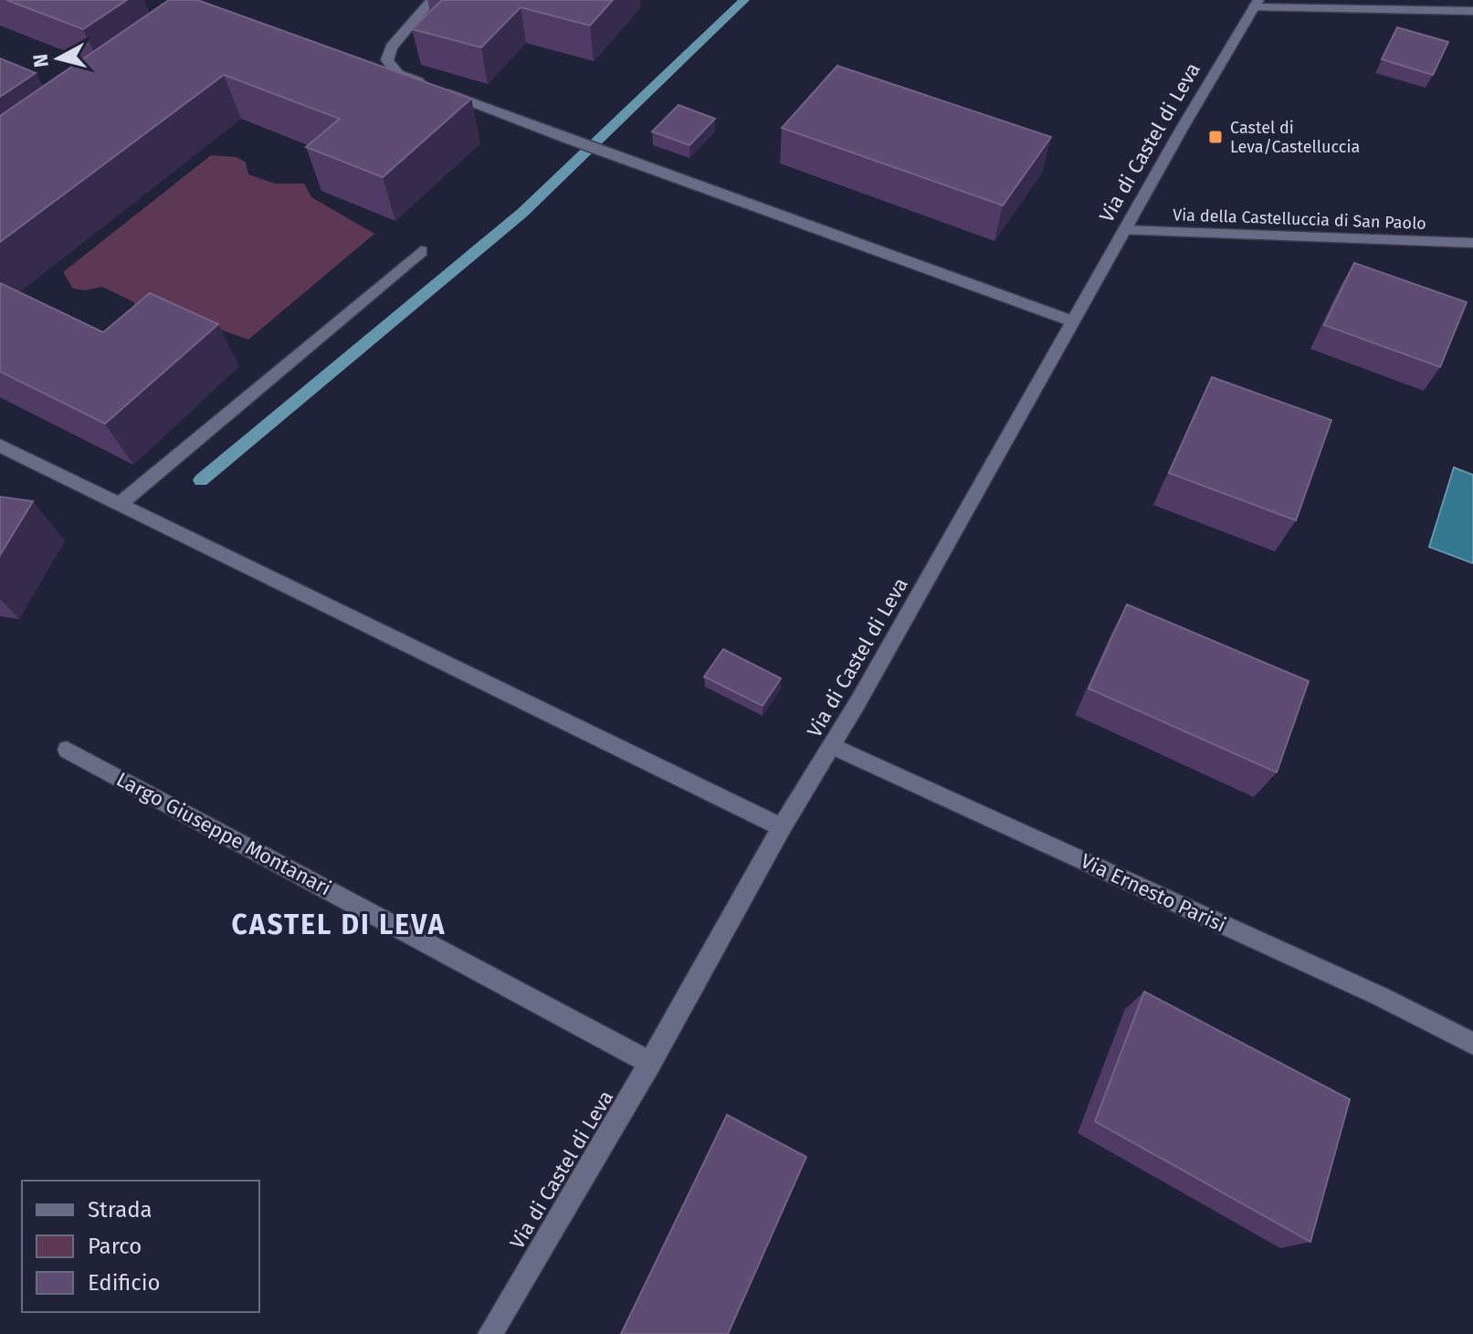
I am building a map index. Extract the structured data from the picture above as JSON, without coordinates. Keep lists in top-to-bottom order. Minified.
{"streets":{"street":["Via di Castel di Leva","Via della Castelluccia di San Paolo","Largo Giuseppe Montanari","Via Ernesto Parisi"]},"crossings":[["Via di Castel di Leva","Via della Castelluccia di San Paolo"],["Via di Castel di Leva","Largo Giuseppe Montanari"],["Via di Castel di Leva","Via Ernesto Parisi"]],"districts":["CASTEL DI LEVA"],"places":{"transit":["Castel di Leva/Castelluccia"]},"legend":["Strada","Parco","Edificio"],"north":"left"}
